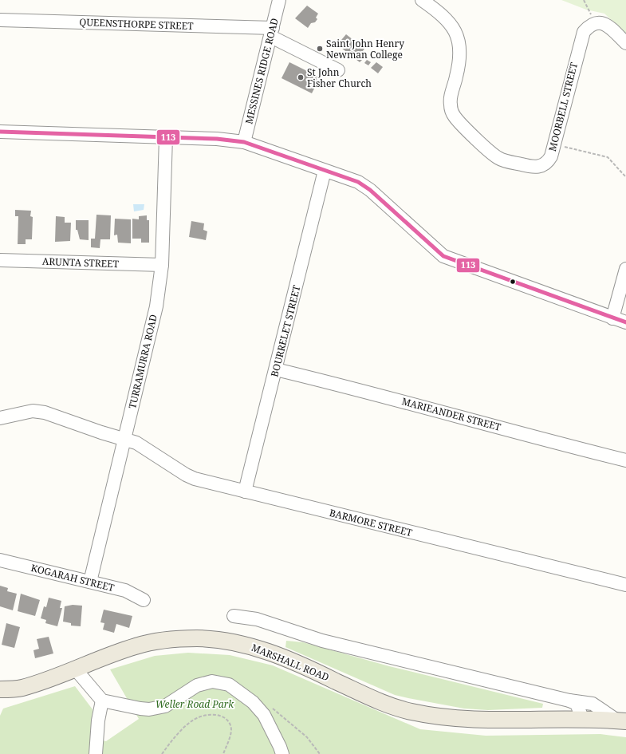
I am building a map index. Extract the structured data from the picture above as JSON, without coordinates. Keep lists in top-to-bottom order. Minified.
{"streets":{"main road":["MARSHALL ROAD"],"street":["QUEENSTHORPE STREET","MESSINES RIDGE ROAD","MOORBELL STREET","ARUNTA STREET","BOURRELET STREET","TURRAMURRA ROAD","MARIEANDER STREET","BARMORE STREET","KOGARAH STREET"]},"crossings":[["QUEENSTHORPE STREET","MESSINES RIDGE ROAD"],["ARUNTA STREET","TURRAMURRA ROAD"],["BOURRELET STREET","MARIEANDER STREET"],["BOURRELET STREET","BARMORE STREET"],["TURRAMURRA ROAD","BARMORE STREET"],["TURRAMURRA ROAD","KOGARAH STREET"]],"parks":["Weller Road Park"],"places":["Saint John Henry Newman College","St John Fisher Church"],"lines":["transit line 113"]}
